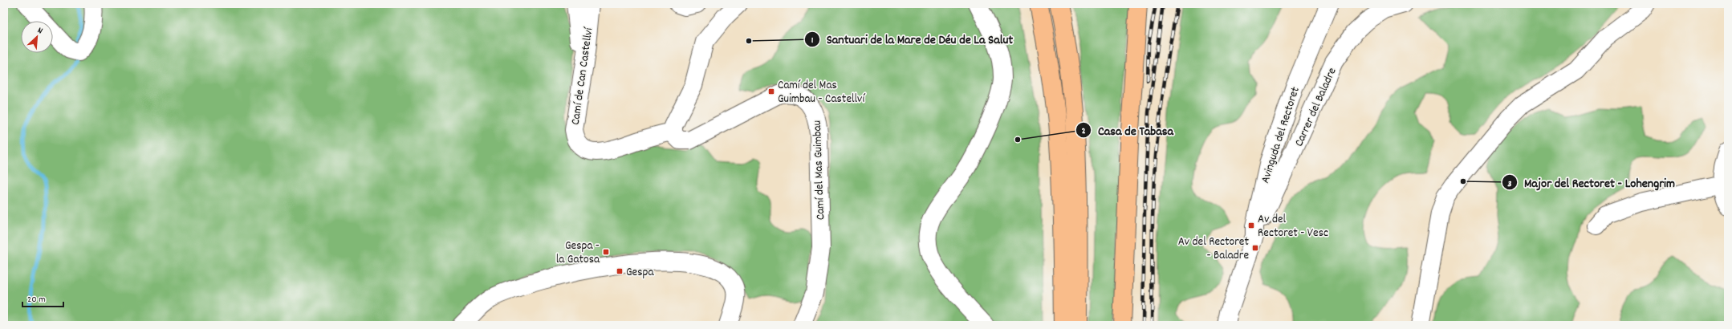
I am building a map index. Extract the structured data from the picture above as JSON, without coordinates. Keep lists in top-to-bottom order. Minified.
{"streets":{"street":["Camí de Can Castellví","Carrer del Baladre","Avinguda del Rectoret","Camí del Mas Guimbau"]},"crossings":[["Camí de Can Castellví","Camí del Mas Guimbau"],["Carrer del Baladre","Avinguda del Rectoret"]],"places":{"other":["Santuari de la Mare de Déu de La Salut","Casa de Tabasa","Major del Rectoret - Lohengrim"],"transit":["Camí del Mas Guimbau - Castellví","Av del Rectoret - Vesc","Av del Rectoret - Baladre","Gespa - la Gatosa","Gespa"]},"scale_bar":"20 m","north":"top right"}
